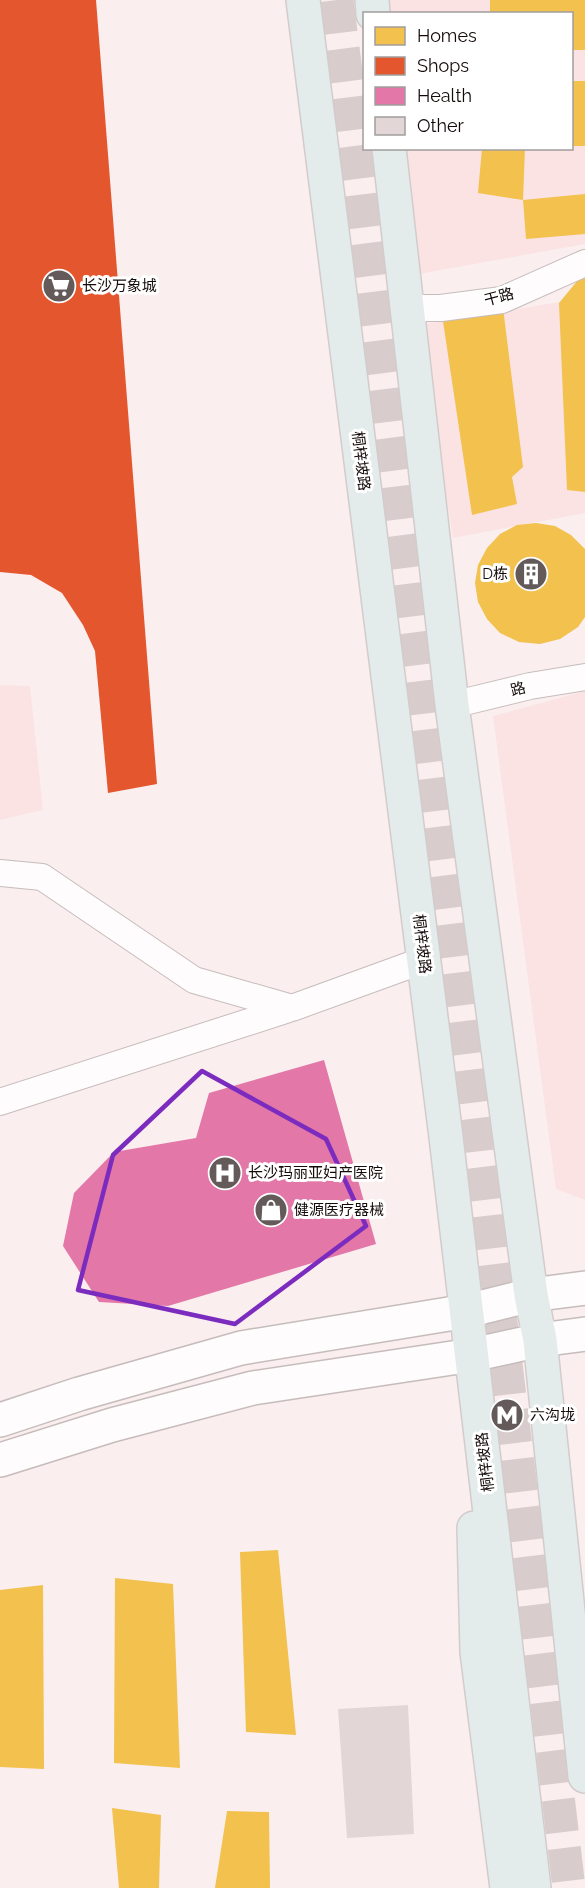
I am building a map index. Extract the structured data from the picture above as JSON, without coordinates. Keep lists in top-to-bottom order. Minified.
{"streets":{"main road":["桐梓坡路"],"street":["干路","路"]},"places":{"supermarket":["长沙万象城"],"building":["D栋"],"hospital":["长沙玛丽亚妇产医院"],"shop":["健源医疗器械"],"metro station":["六沟垅"]},"legend":["Homes","Shops","Health","Other"]}
